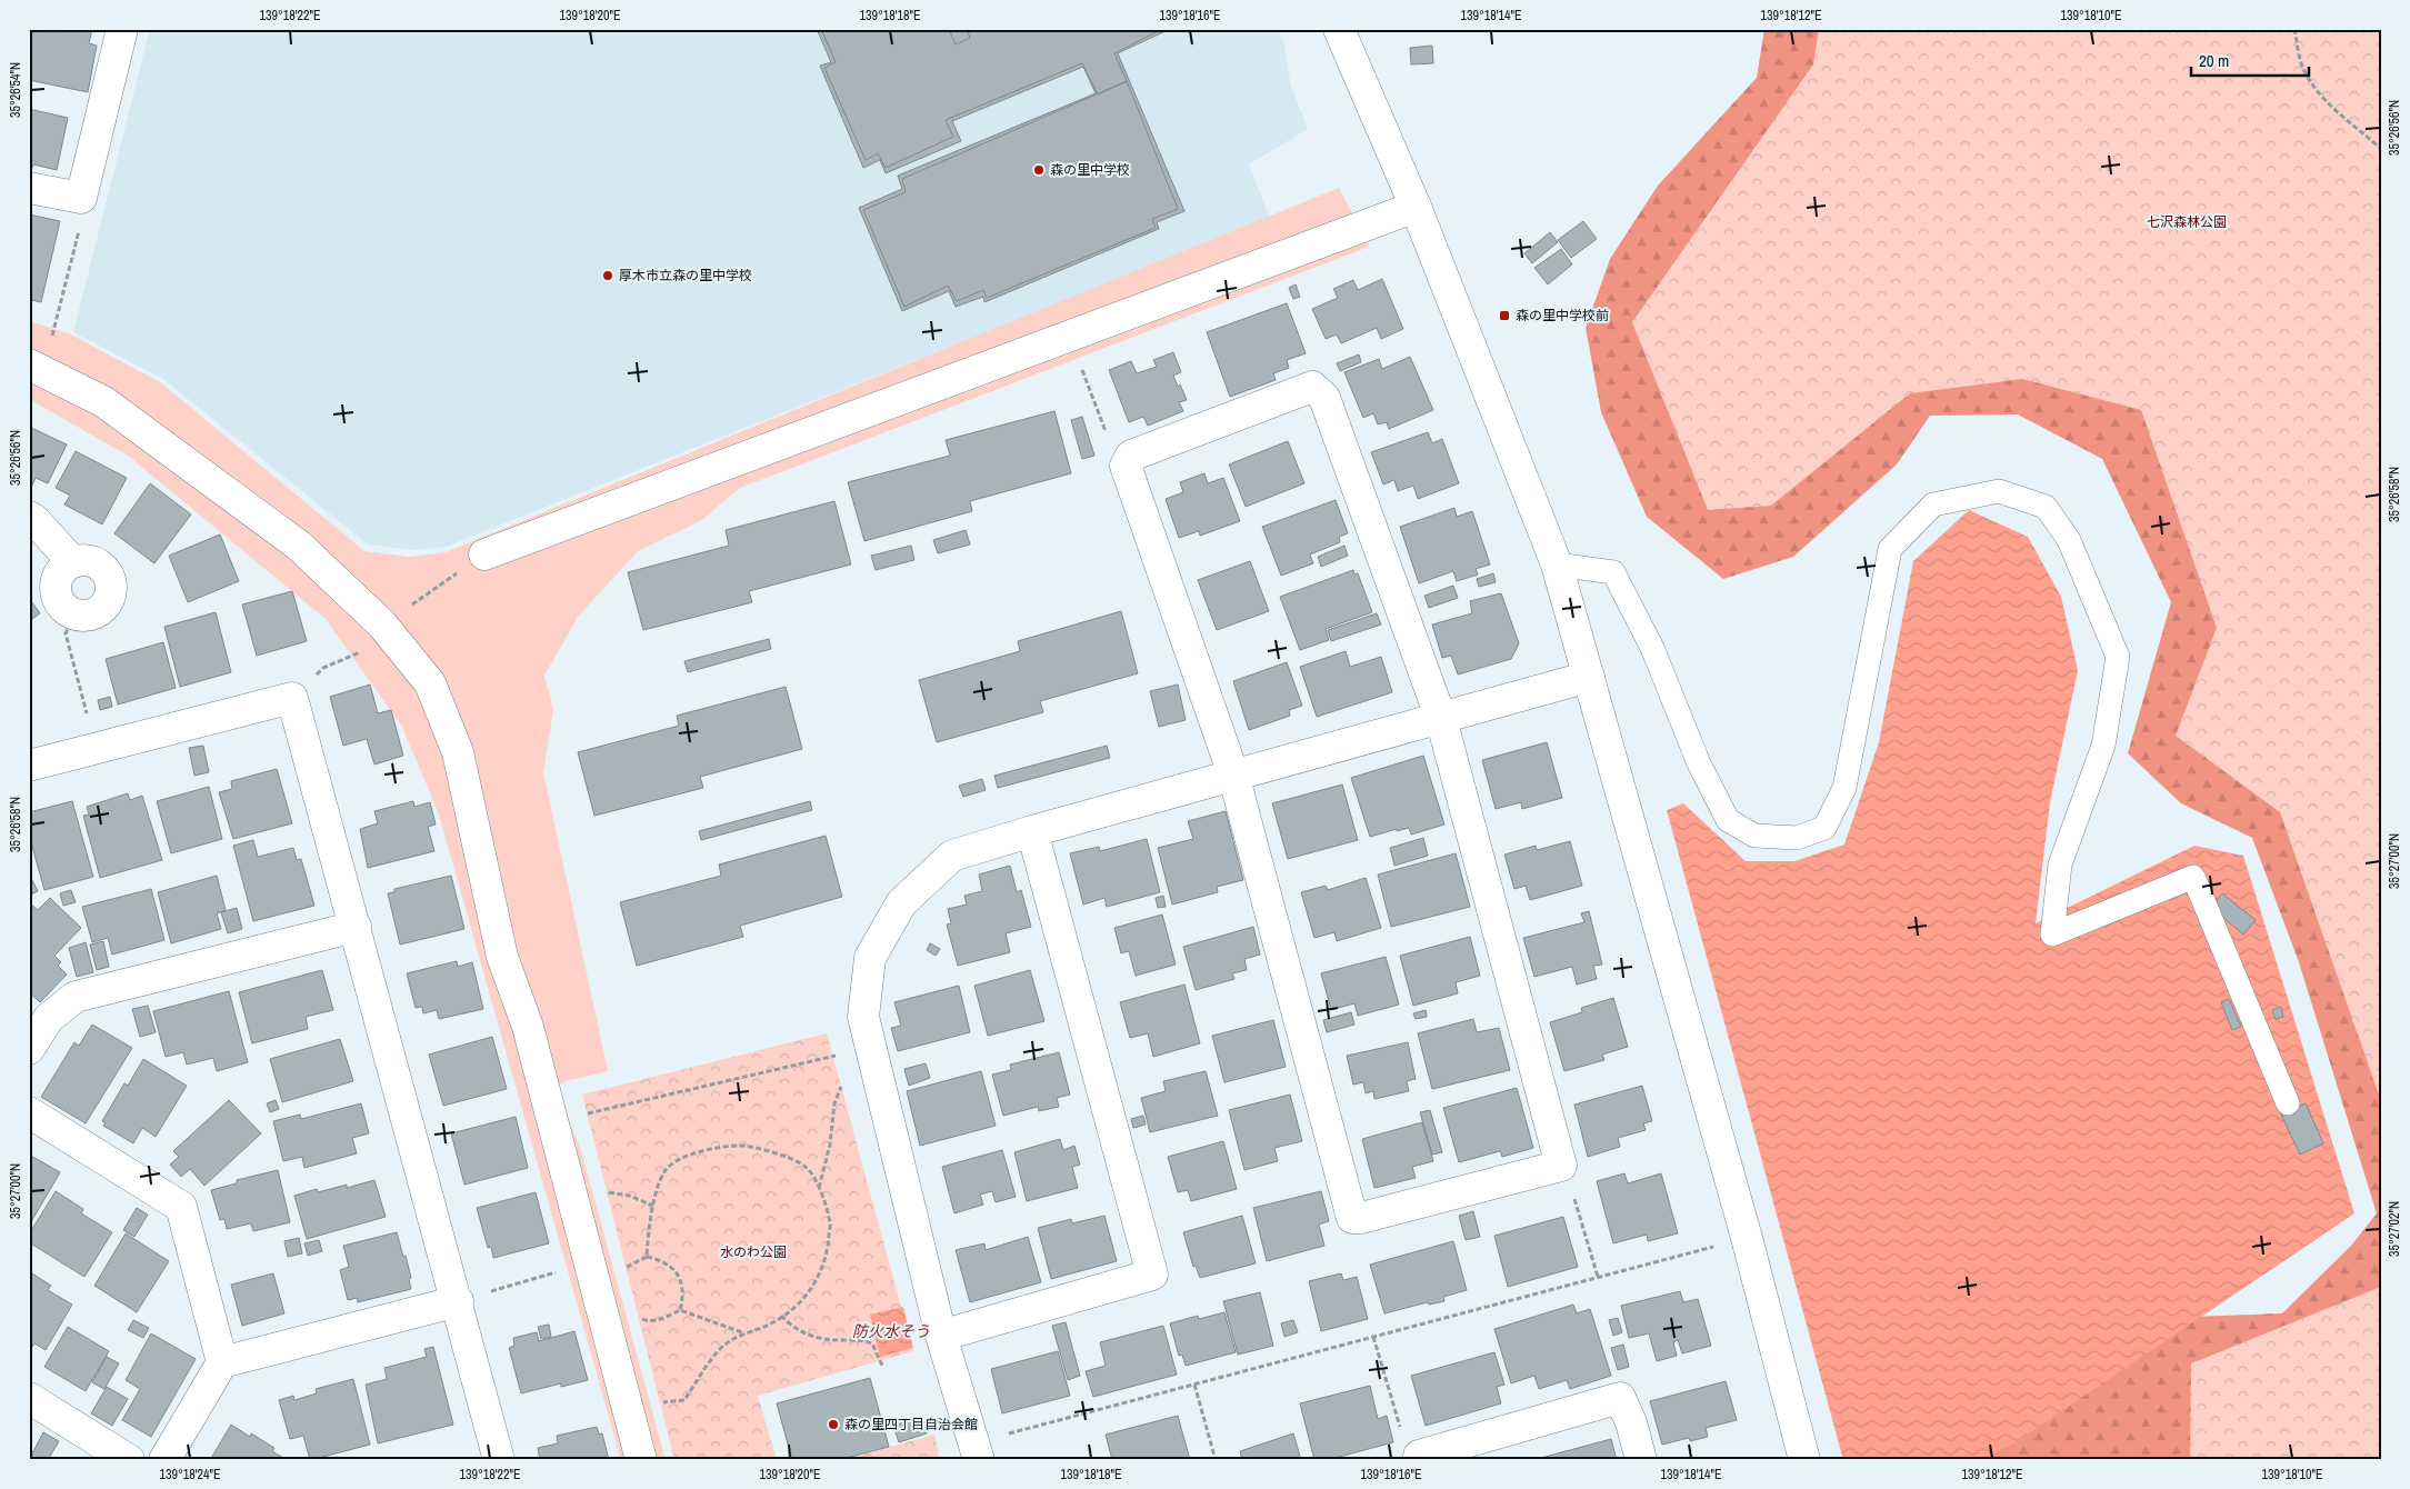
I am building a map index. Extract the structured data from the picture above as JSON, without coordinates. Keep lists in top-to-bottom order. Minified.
{"water":["防火水そう"],"parks":["七沢森林公園","水のわ公園"],"places":{"other":["森の里中学校","厚木市立森の里中学校","森の里四丁目自治会館"],"transit":["森の里中学校前"]},"scale_bar":"20 m","coordinates":["139°18'22\"E","139°18'20\"E","139°18'18\"E","139°18'16\"E","139°18'14\"E","139°18'12\"E","139°18'10\"E","35°26'54\"N","35°26'56\"N","35°26'58\"N","35°27'00\"N","35°27'02\"N","139°18'24\"E"]}
